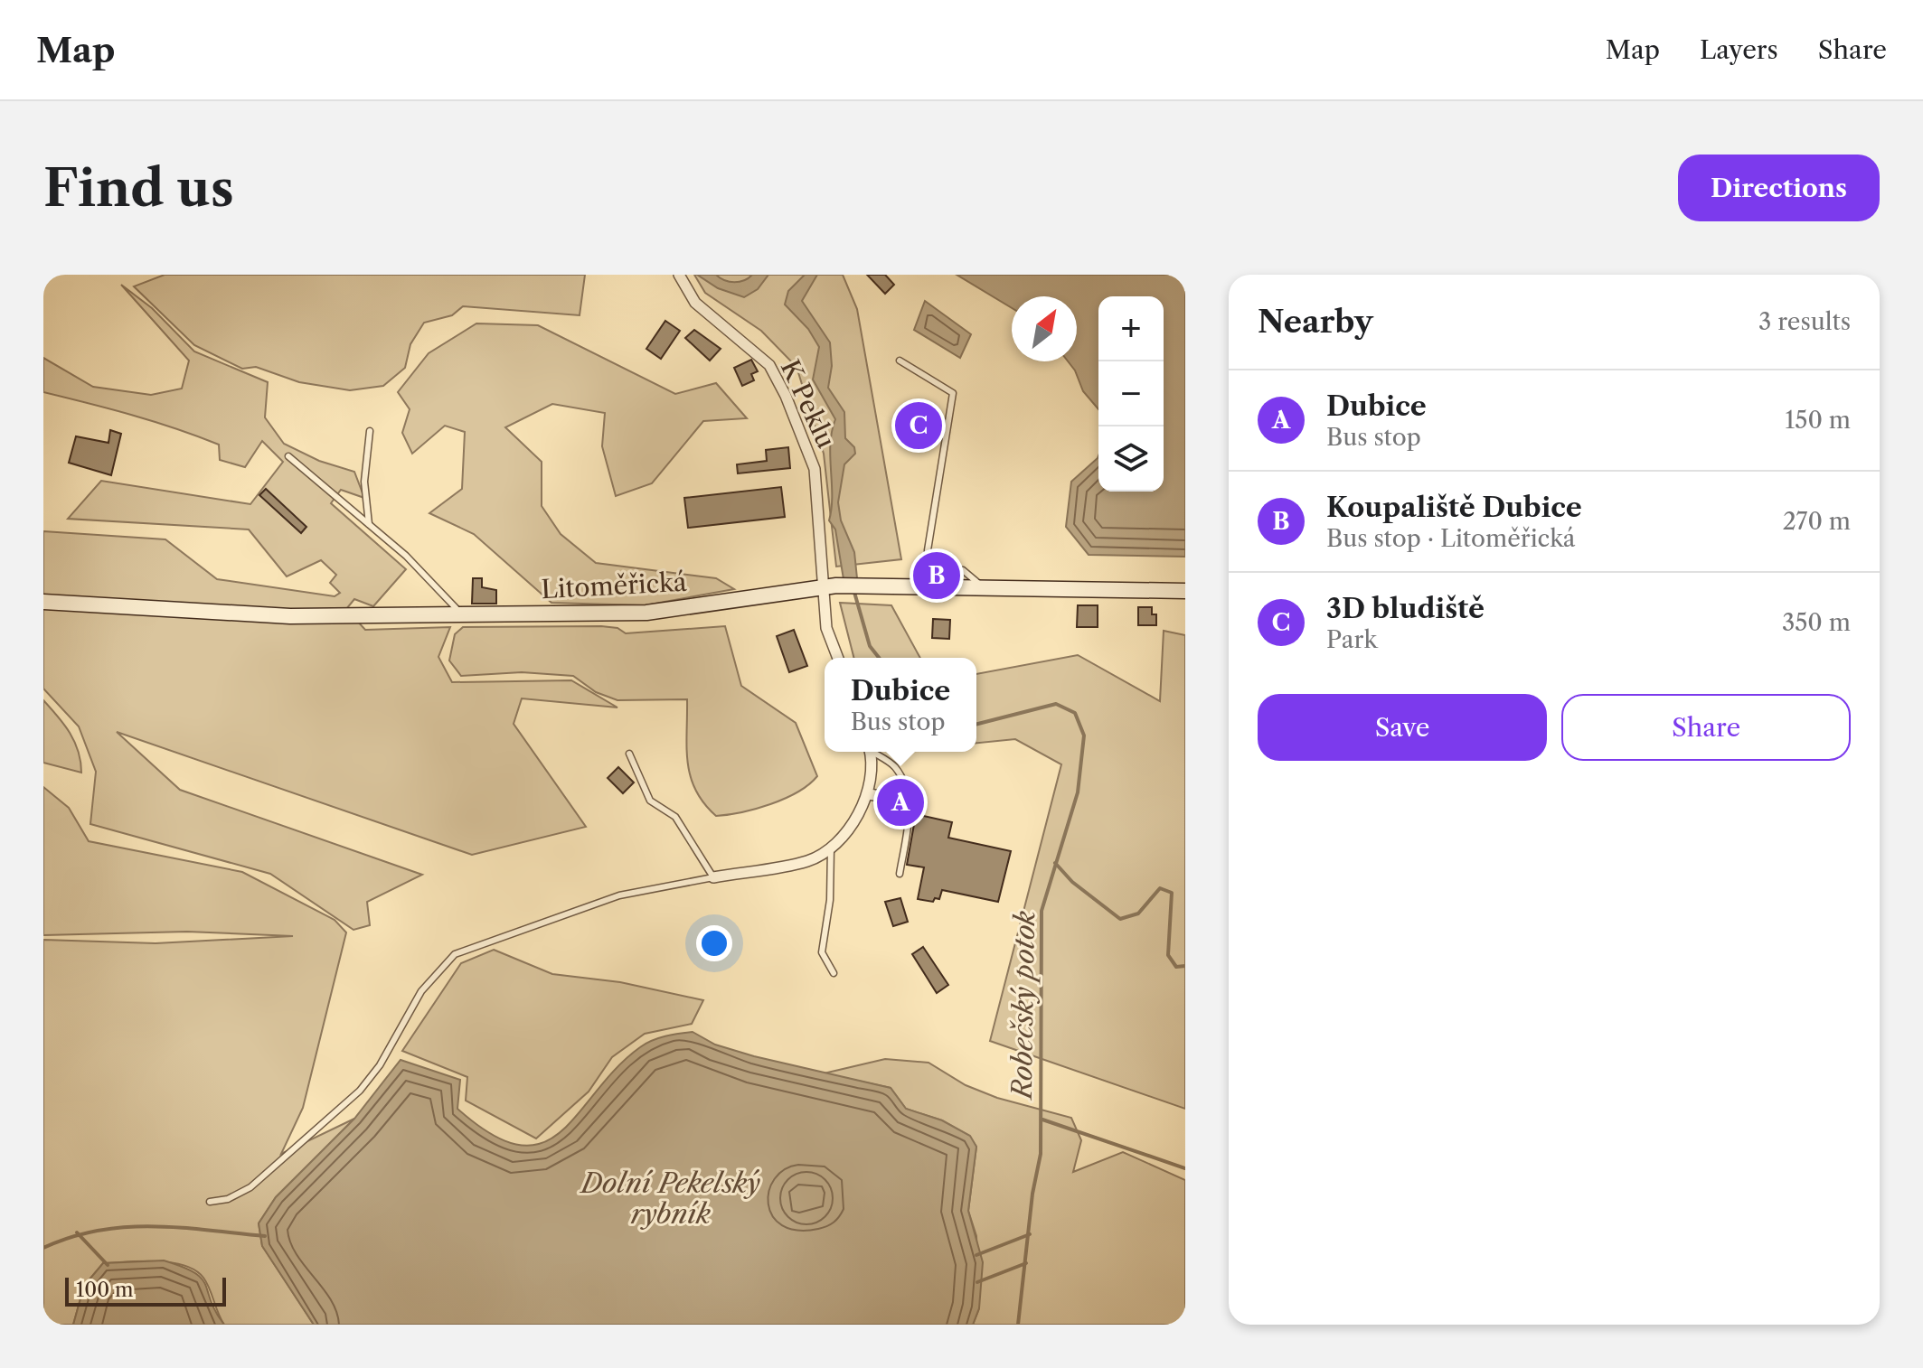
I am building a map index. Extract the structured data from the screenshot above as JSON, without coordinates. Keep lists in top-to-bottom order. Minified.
{"streets":{"street":["K Peklu","Litoměřická"]},"crossings":[["K Peklu","Litoměřická"]],"water":["Robečský potok","Dolní Pekelský rybník"],"scale_bar":"100 m","north":"top right","page":{"header":"Map","nav":["Map","Layers","Share"],"buttons":["Directions",["Save","Share"]],"title":"Find us","heading":["Nearby","3 results"],"map_buttons":["+","−"],"list":[{"mark":"A","name":"Dubice","note":"Bus stop","value":"150 m"},{"mark":"B","name":"Koupaliště Dubice","note":"Bus stop · Litoměřická","value":"270 m"},{"mark":"C","name":"3D bludiště","note":"Park","value":"350 m"}],"pins":["C","B","A"],"popup":["Dubice","Bus stop"],"scale":"100 m"}}
